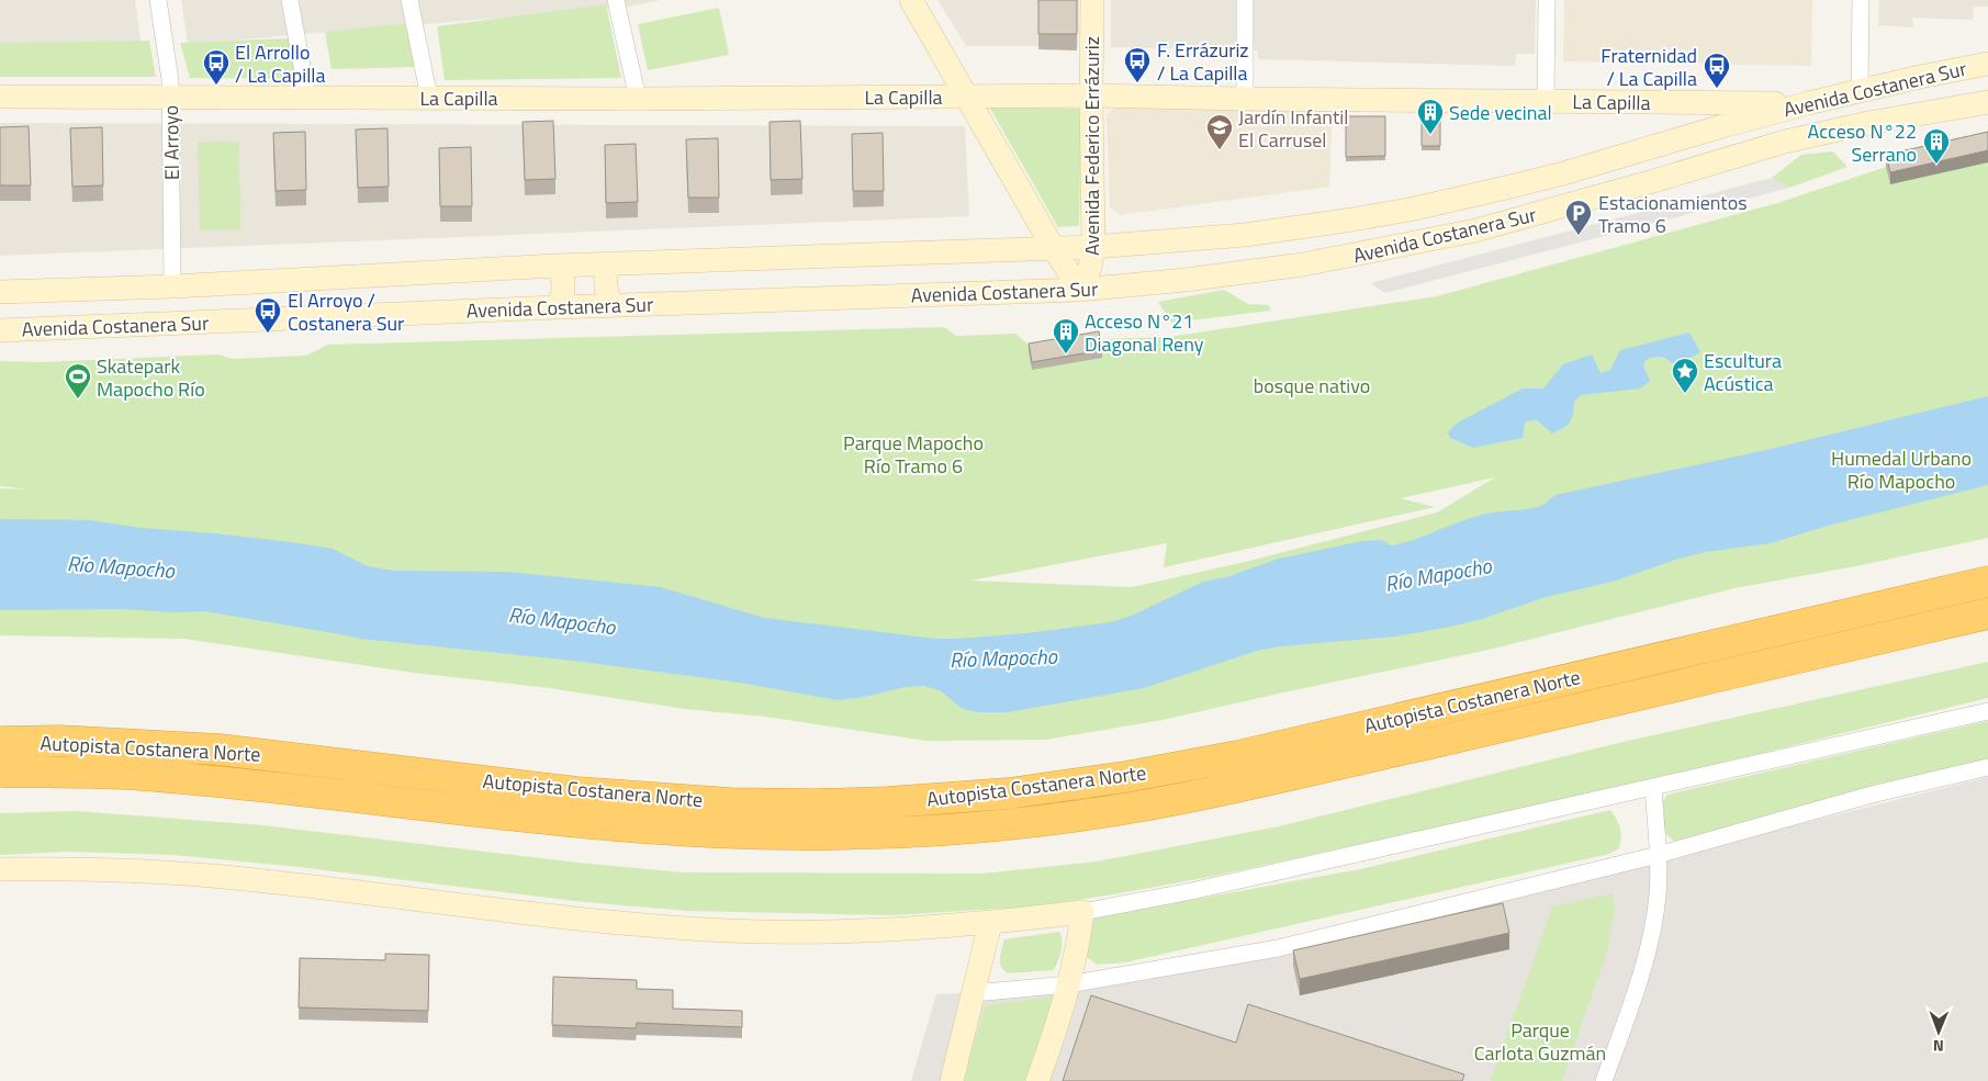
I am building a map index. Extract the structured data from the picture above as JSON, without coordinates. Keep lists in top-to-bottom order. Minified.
{"streets":{"highway":["Autopista Costanera Norte"],"street":["Avenida Costanera Sur","La Capilla","El Arroyo","Avenida Federico Errázuriz"]},"crossings":[["Avenida Costanera Sur","La Capilla"],["Avenida Costanera Sur","El Arroyo"],["Avenida Costanera Sur","Avenida Federico Errázuriz"],["La Capilla","El Arroyo"],["La Capilla","Avenida Federico Errázuriz"]],"water":["Río Mapocho"],"parks":["bosque nativo","Parque Mapocho Río Tramo 6","Humedal Urbano Río Mapocho","Parque Carlota Guzmán"],"places":{"bus stop":["F. Errázuriz / La Capilla","El Arrollo / La Capilla","Fraternidad / La Capilla","El Arroyo / Costanera Sur"],"building":["Sede vecinal","Acceso N°22 Serrano","Acceso N°21 Diagonal Reny"],"school or university":["Jardín Infantil El Carrusel"],"parking":["Estacionamientos Tramo 6"],"place":["Escultura Acústica"],"sports":["Skatepark Mapocho Río"]},"north":"bottom"}
